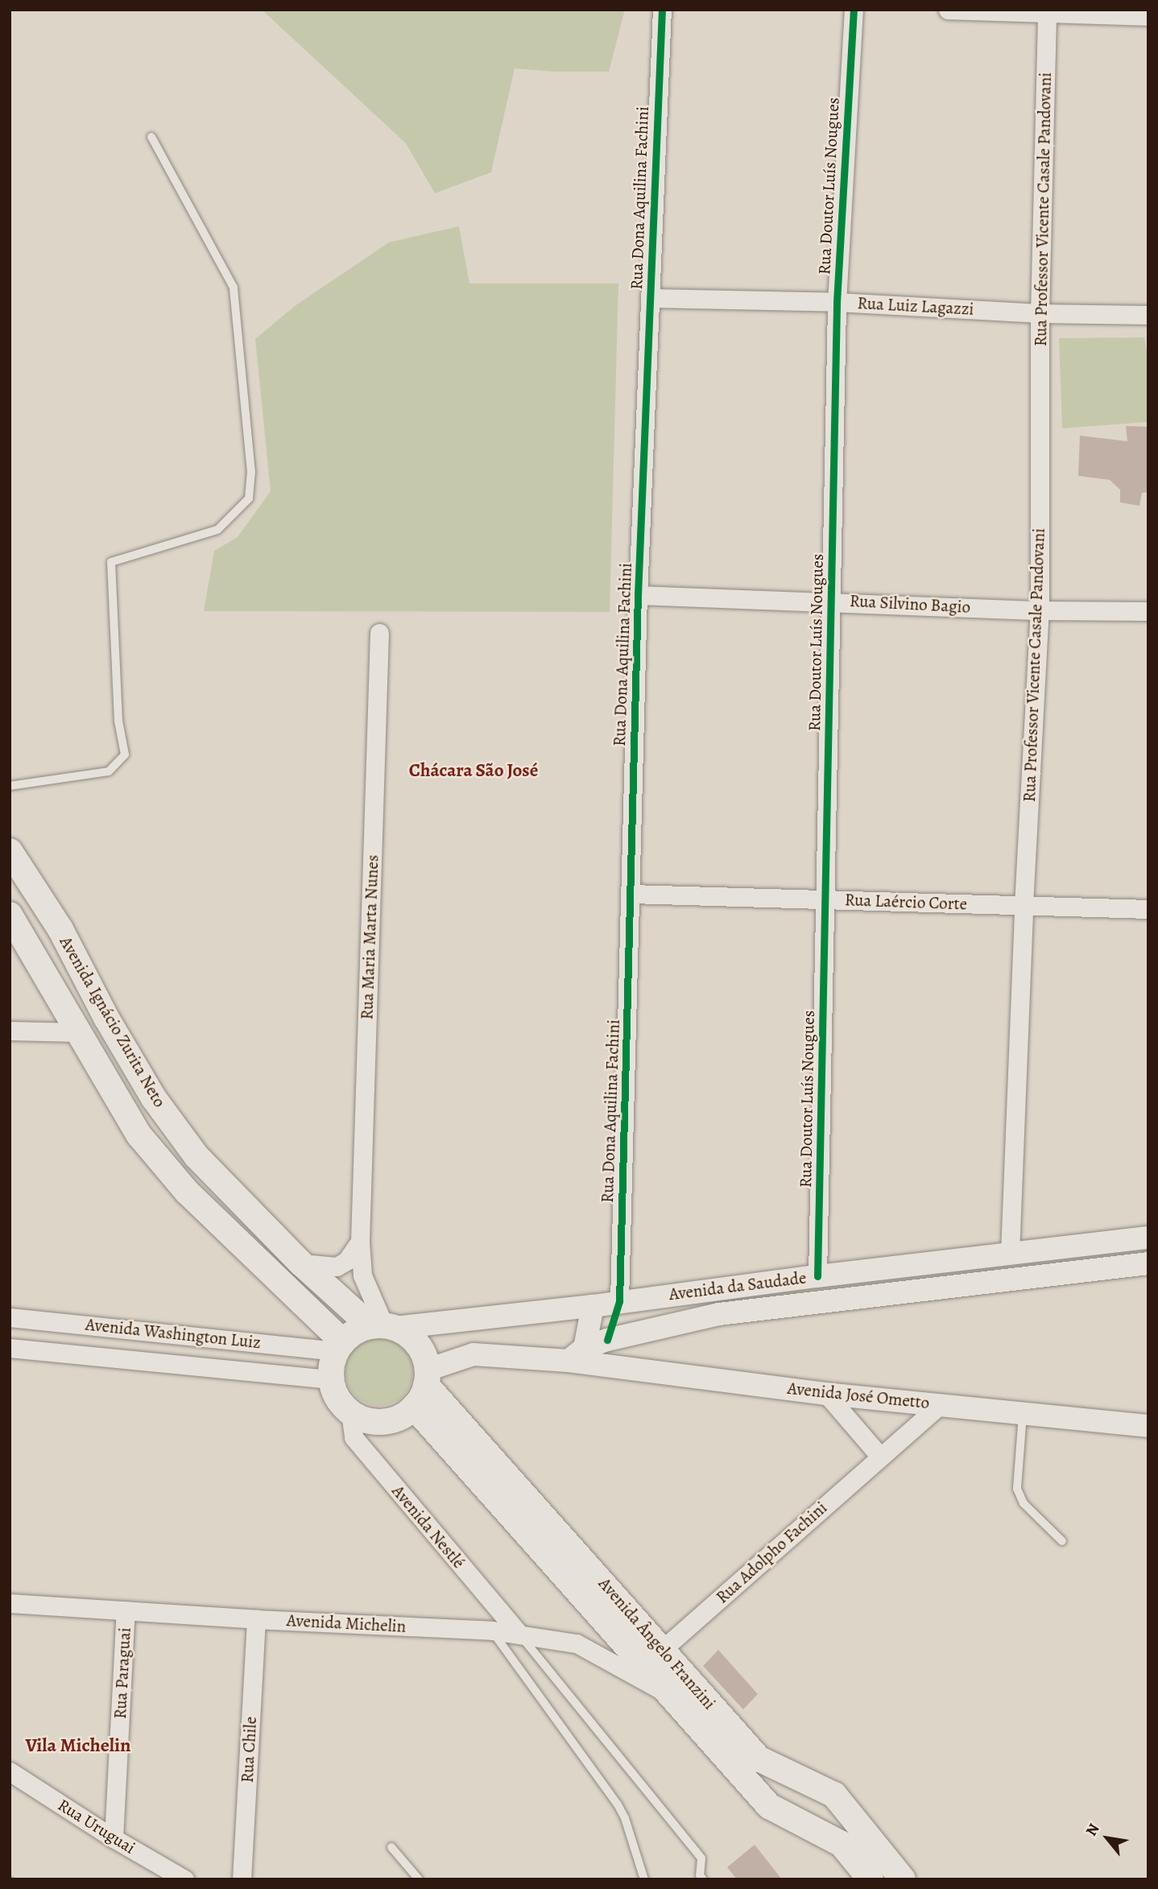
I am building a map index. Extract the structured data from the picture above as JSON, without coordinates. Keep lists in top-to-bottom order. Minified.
{"streets":{"main road":["Avenida Ignácio Zurita Neto","Avenida Ângelo Franzini"],"street":["Rua Doutor Luís Nougues","Rua Dona Aquilina Fachini","Rua Professor Vicente Casale Pandovani","Rua Luiz Lagazzi","Rua Silvino Bagio","Rua Laércio Corte","Rua Maria Marta Nunes","Avenida da Saudade","Avenida Washington Luiz","Avenida José Ometto","Avenida Nestlé","Rua Adolpho Fachini","Avenida Michelin","Rua Paraguai","Rua Chile","Rua Uruguai"]},"crossings":[["Rua Doutor Luís Nougues","Rua Luiz Lagazzi"],["Rua Doutor Luís Nougues","Rua Silvino Bagio"],["Rua Doutor Luís Nougues","Rua Laércio Corte"],["Rua Doutor Luís Nougues","Avenida da Saudade"],["Rua Dona Aquilina Fachini","Rua Luiz Lagazzi"],["Rua Dona Aquilina Fachini","Rua Silvino Bagio"],["Rua Dona Aquilina Fachini","Rua Laércio Corte"],["Rua Dona Aquilina Fachini","Avenida da Saudade"],["Rua Professor Vicente Casale Pandovani","Rua Luiz Lagazzi"],["Rua Professor Vicente Casale Pandovani","Rua Silvino Bagio"],["Rua Professor Vicente Casale Pandovani","Rua Laércio Corte"],["Rua Professor Vicente Casale Pandovani","Avenida da Saudade"],["Rua Maria Marta Nunes","Avenida Ignácio Zurita Neto"],["Rua Maria Marta Nunes","Avenida da Saudade"],["Rua Maria Marta Nunes","Avenida Washington Luiz"],["Rua Maria Marta Nunes","Avenida Nestlé"],["Rua Maria Marta Nunes","Avenida Ângelo Franzini"],["Avenida Ignácio Zurita Neto","Avenida da Saudade"],["Avenida Ignácio Zurita Neto","Avenida Washington Luiz"],["Avenida Ignácio Zurita Neto","Avenida Nestlé"],["Avenida Ignácio Zurita Neto","Avenida Ângelo Franzini"],["Avenida da Saudade","Avenida Washington Luiz"],["Avenida da Saudade","Avenida José Ometto"],["Avenida da Saudade","Avenida Nestlé"],["Avenida da Saudade","Avenida Ângelo Franzini"],["Avenida Washington Luiz","Avenida Nestlé"],["Avenida Washington Luiz","Avenida Ângelo Franzini"],["Avenida José Ometto","Rua Adolpho Fachini"],["Avenida Nestlé","Avenida Michelin"],["Avenida Nestlé","Avenida Ângelo Franzini"],["Rua Adolpho Fachini","Avenida Ângelo Franzini"],["Avenida Michelin","Avenida Ângelo Franzini"],["Avenida Michelin","Rua Paraguai"],["Avenida Michelin","Rua Chile"],["Rua Paraguai","Rua Uruguai"]],"districts":["Chácara São José","Vila Michelin"],"north":"top left"}
